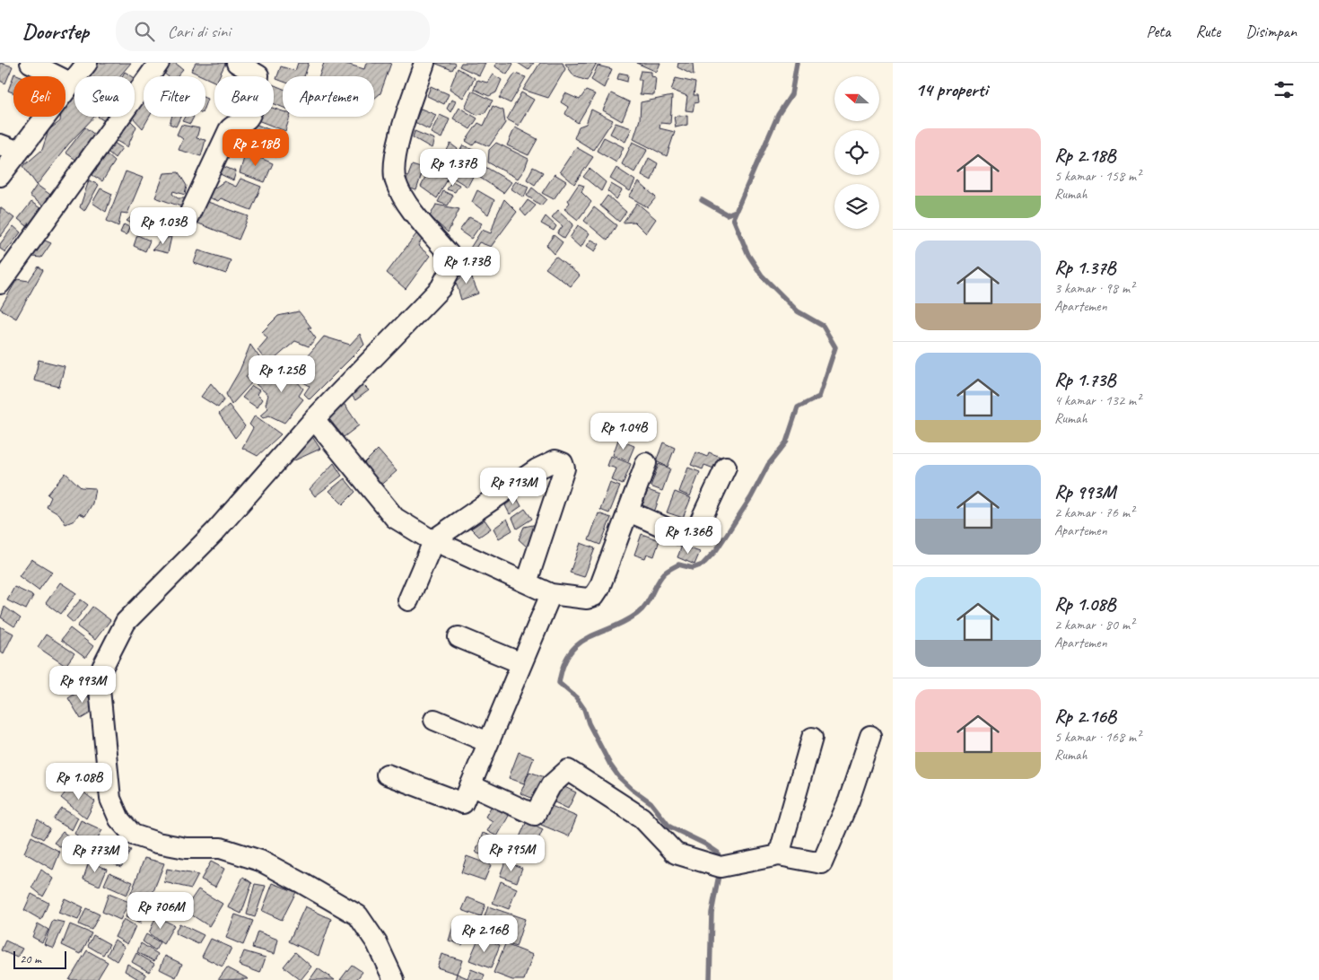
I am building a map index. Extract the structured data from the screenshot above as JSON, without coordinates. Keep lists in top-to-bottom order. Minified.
{"scale_bar":"20 m","north":"left","page":{"header":"Doorstep","search":"Cari di sini","nav":["Peta","Rute","Disimpan"],"heading":"14 properti","chip":["Beli","Sewa","Filter","Baru","Apartemen"],"list":[{"name":"Rp 2.18B","note":"5 kamar · 158 m² · Rumah"},{"name":"Rp 1.37B","note":"3 kamar · 98 m² · Apartemen"},{"name":"Rp 1.73B","note":"4 kamar · 132 m² · Rumah"},{"name":"Rp 993M","note":"2 kamar · 76 m² · Apartemen"},{"name":"Rp 1.08B","note":"2 kamar · 80 m² · Apartemen"},{"name":"Rp 2.16B","note":"5 kamar · 168 m² · Rumah"}],"price":["Rp 2.18B","Rp 1.37B","Rp 1.03B","Rp 1.73B","Rp 1.25B","Rp 1.04B","Rp 713M","Rp 1.36B","Rp 993M","Rp 1.08B","Rp 795M","Rp 773M","Rp 706M","Rp 2.16B"],"scale":"20 m"}}
